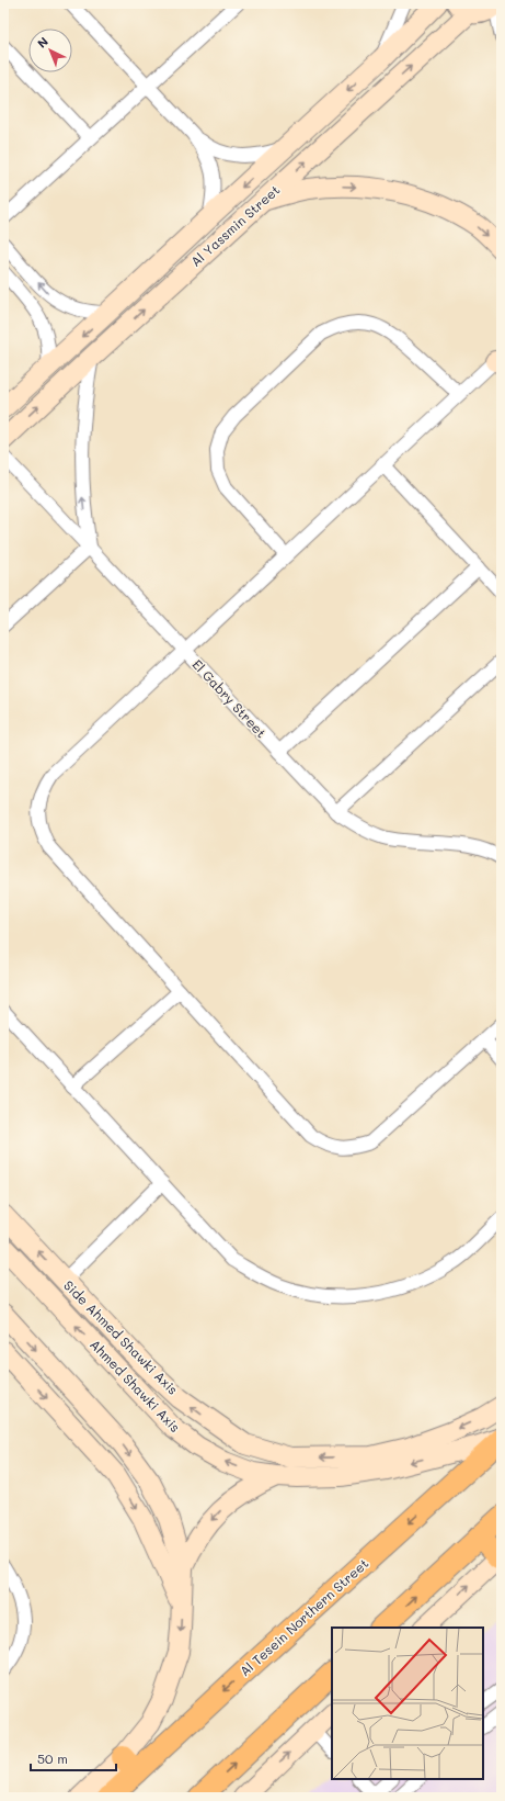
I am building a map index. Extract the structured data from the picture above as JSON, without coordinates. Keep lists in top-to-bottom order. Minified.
{"streets":{"main road":["Al Tesein Northern Street"],"street":["Al Yassmin Street","El Gabry Street","Side Ahmed Shawki Axis","Ahmed Shawki Axis"]},"crossings":[["Ahmed Shawki Axis","Al Tesein Northern Street"]],"one_way":["Side Ahmed Shawki Axis","Ahmed Shawki Axis"],"scale_bar":"50 m","north":"top left"}
